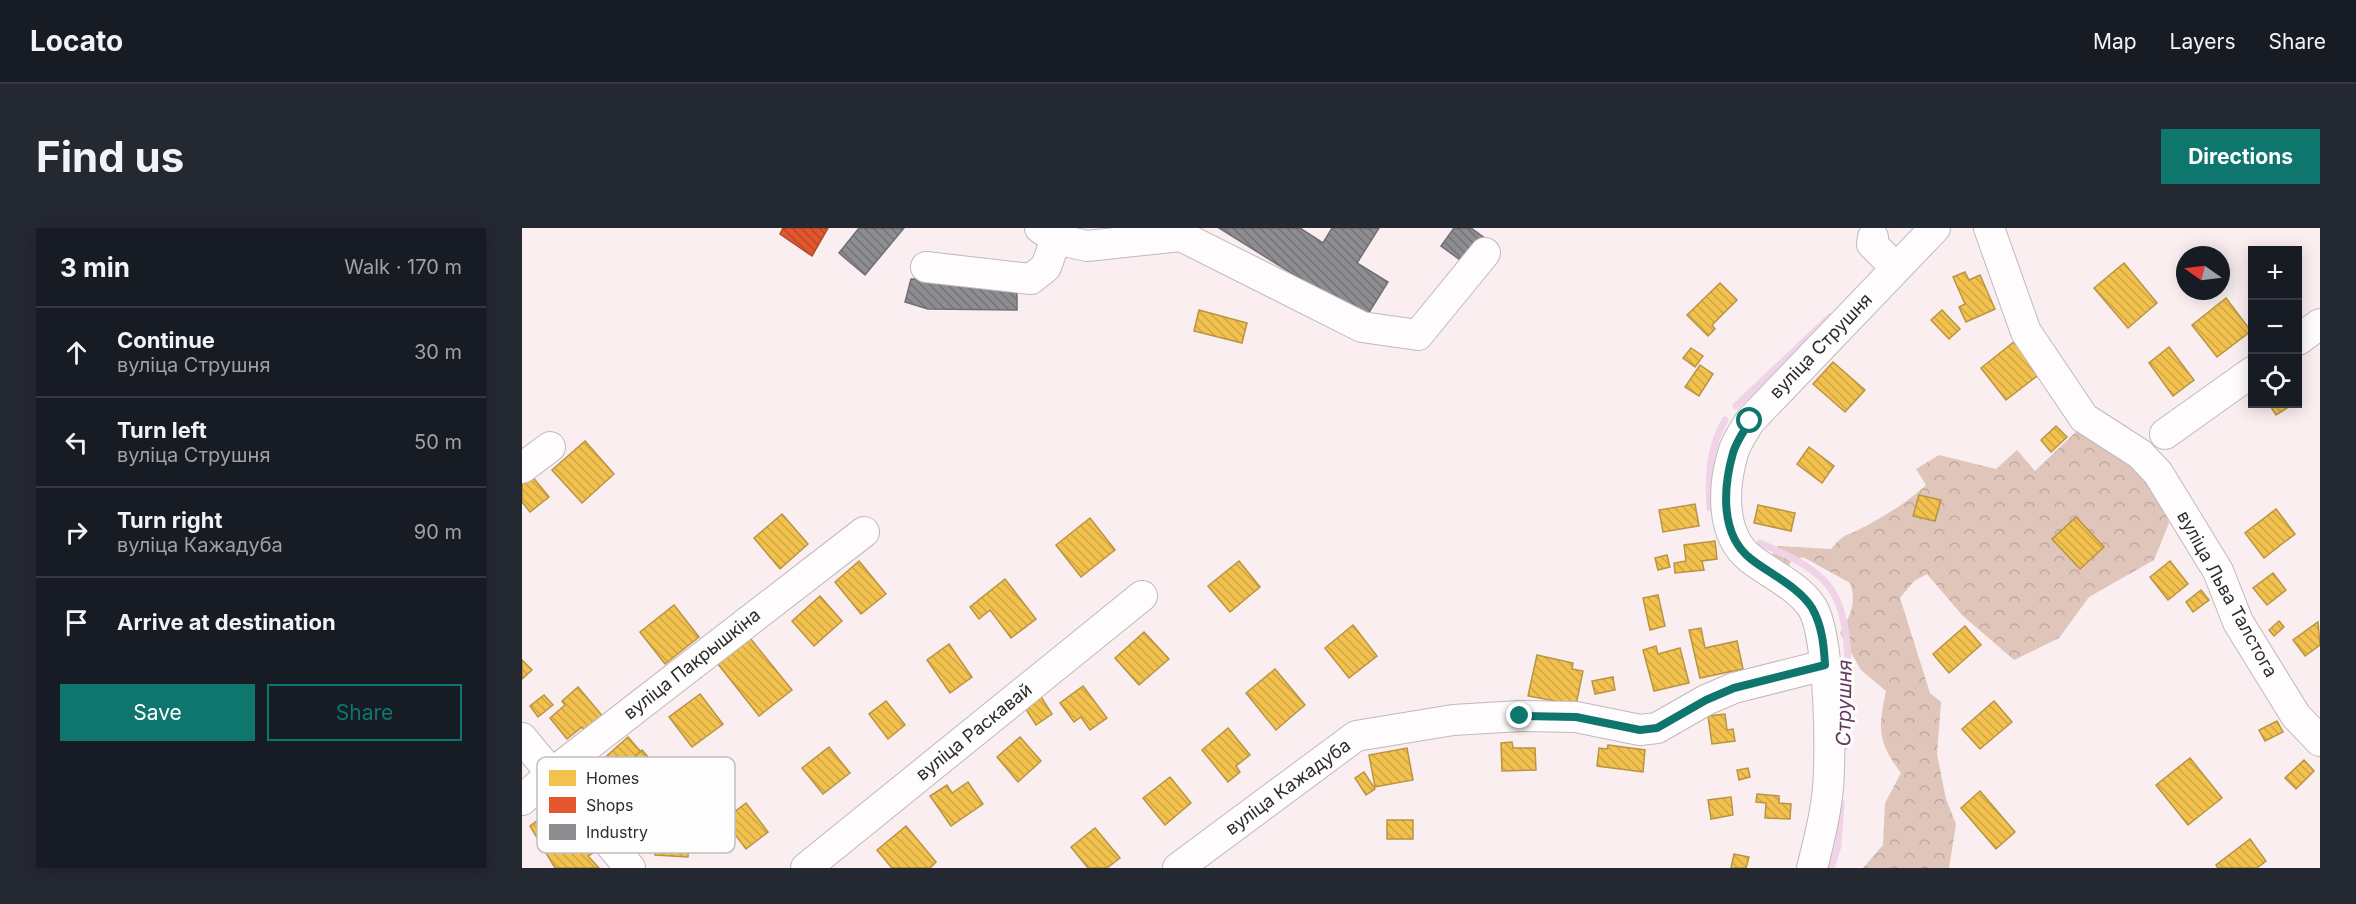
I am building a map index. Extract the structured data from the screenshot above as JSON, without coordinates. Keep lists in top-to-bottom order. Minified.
{"streets":{"street":["вуліца Струшня","вуліца Льва Талстога","вуліца Пакрышкіна","вуліца Раскавай","вуліца Кажадуба"]},"crossings":[["вуліца Струшня","вуліца Кажадуба"]],"water":["Струшня"],"legend":["Homes","Shops","Industry"],"north":"left","page":{"header":"Locato","nav":["Map","Layers","Share"],"buttons":["Directions",["Save","Share"]],"title":"Find us","heading":["3 min","Walk · 170 m"],"map_buttons":["+","−"],"list":[["Continue","вуліца Струшня","30 m"],["Turn left","вуліца Струшня","50 m"],["Turn right","вуліца Кажадуба","90 m"],"Arrive at destination"]}}
